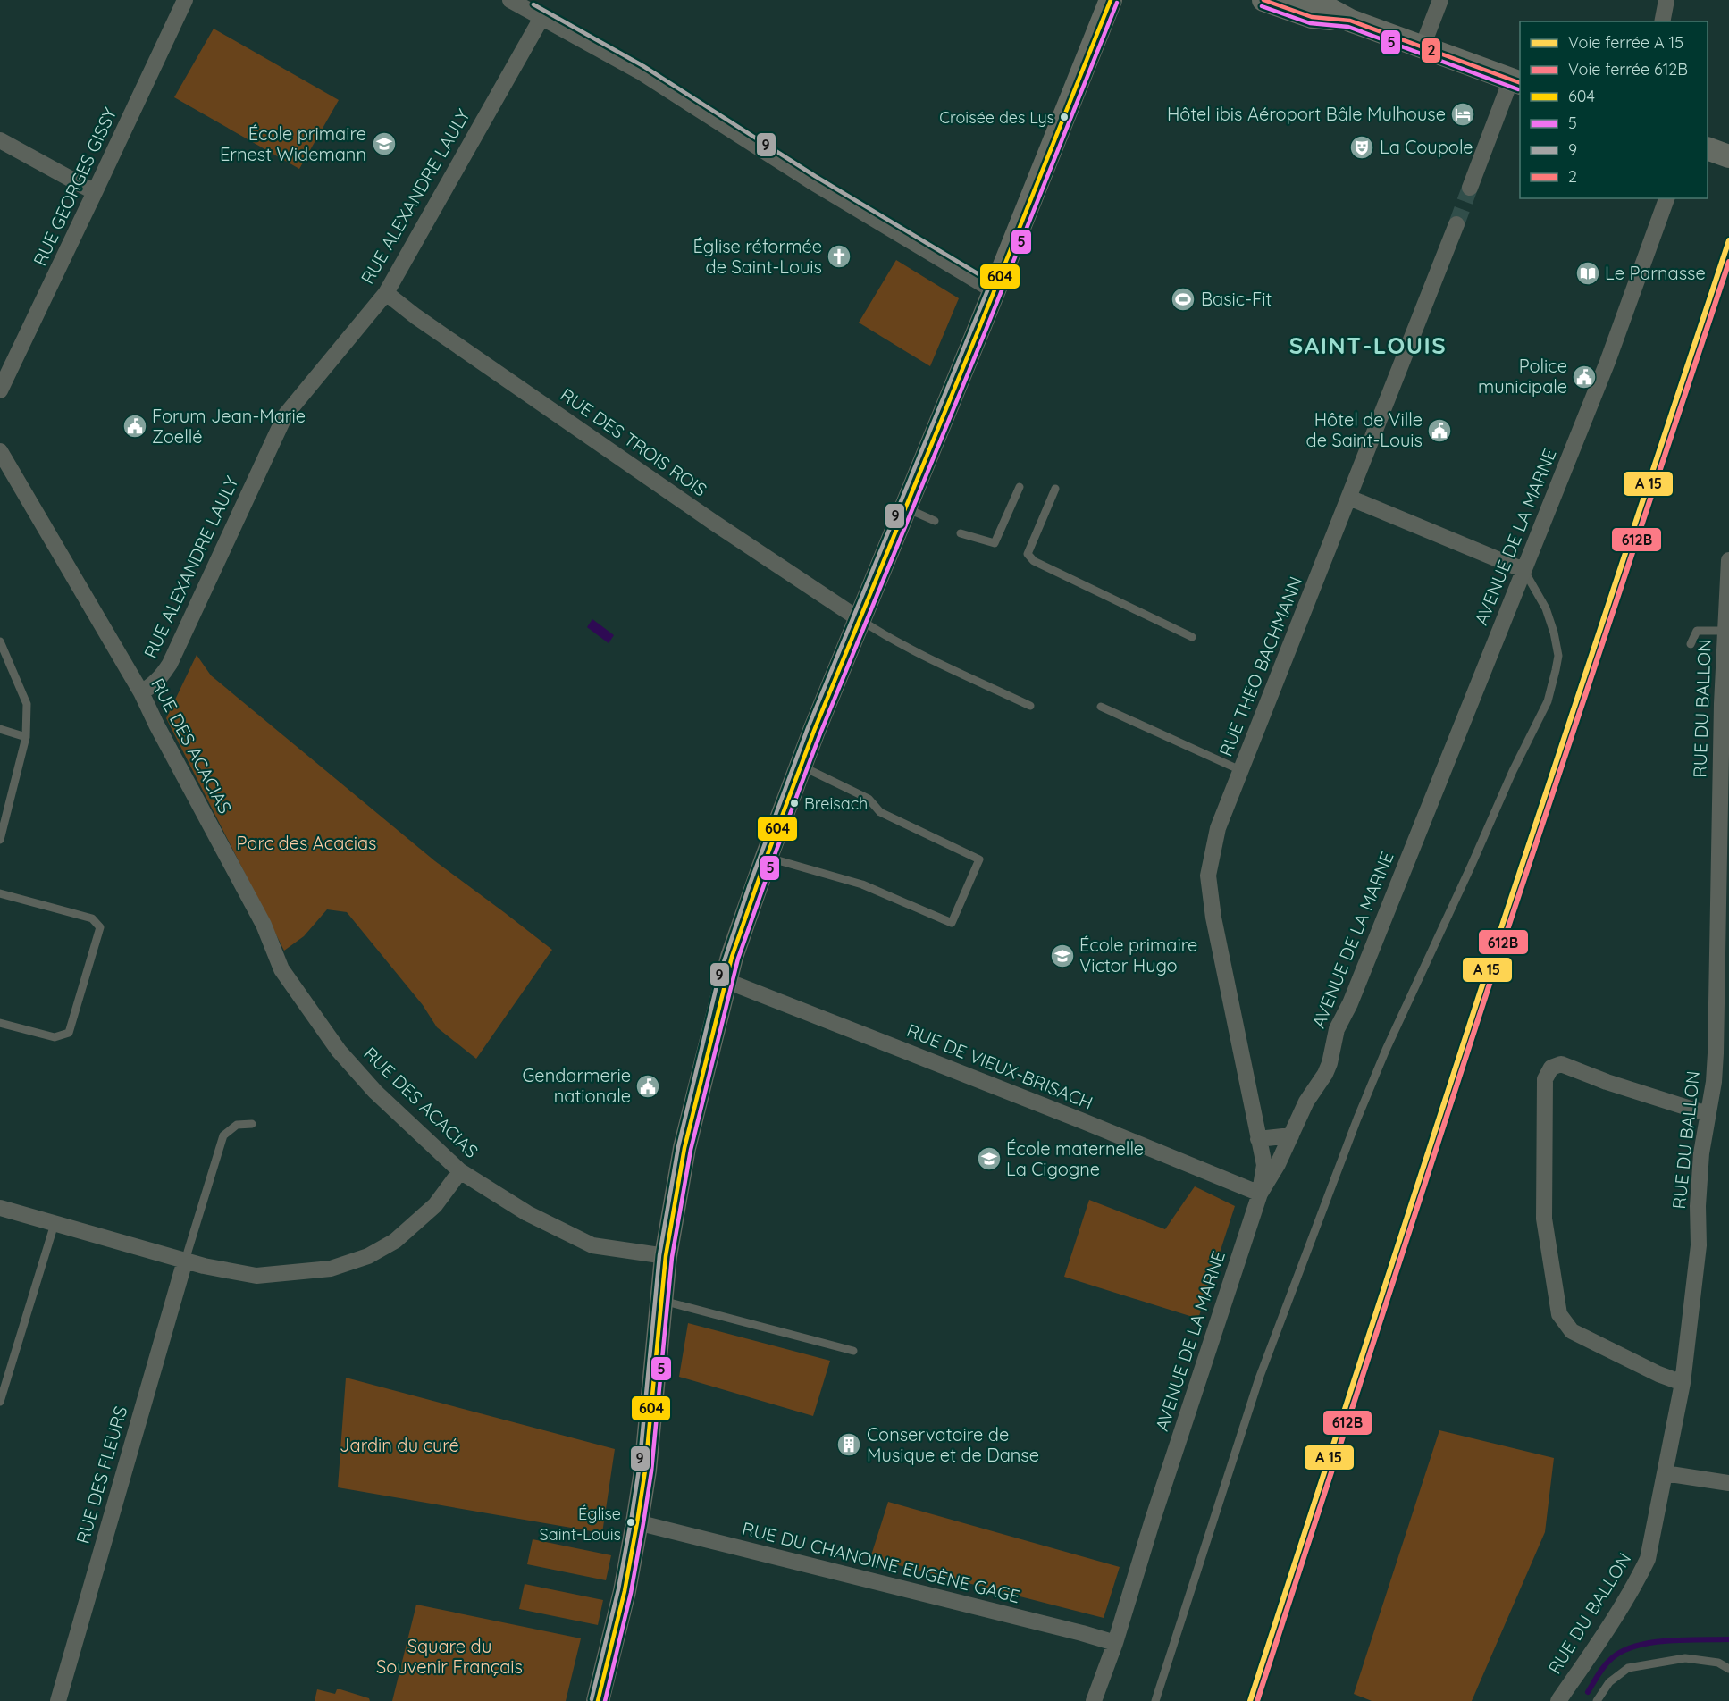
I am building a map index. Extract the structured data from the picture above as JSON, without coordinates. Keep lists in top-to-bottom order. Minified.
{"streets":{"street":["RUE GEORGES GISSY","RUE ALEXANDRE LAULY","RUE DES TROIS ROIS","AVENUE DE LA MARNE","RUE THEO BACHMANN","RUE DU BALLON","RUE DES ACACIAS","RUE DE VIEUX-BRISACH","RUE DES FLEURS","RUE DU CHANOINE EUGÈNE GAGE"]},"crossings":[["RUE ALEXANDRE LAULY","RUE DES TROIS ROIS"],["RUE ALEXANDRE LAULY","RUE DES ACACIAS"],["AVENUE DE LA MARNE","RUE THEO BACHMANN"],["AVENUE DE LA MARNE","RUE DE VIEUX-BRISACH"],["AVENUE DE LA MARNE","RUE DU CHANOINE EUGÈNE GAGE"],["RUE THEO BACHMANN","RUE DE VIEUX-BRISACH"]],"districts":["SAINT-LOUIS"],"parks":["Parc des Acacias","Jardin du curé","Square du Souvenir Français"],"places":{"hotel":["Hôtel ibis Aéroport Bâle Mulhouse"],"other":["Croisée des Lys","Breisach","Église Saint-Louis"],"school or university":["École primaire Ernest Widemann","École primaire Victor Hugo","École maternelle La Cigogne"],"theatre":["La Coupole"],"church":["Église réformée de Saint-Louis"],"library":["Le Parnasse"],"sports":["Basic-Fit"],"public building":["Police municipale","Forum Jean-Marie Zoellé","Hôtel de Ville de Saint-Louis","Gendarmerie nationale"],"building":["Conservatoire de Musique et de Danse"]},"lines":["transit line 604","transit line 2","transit line 5","transit line 9","rail line 612B"],"legend":["Voie ferrée A 15","Voie ferrée 612B","604","5","9","2"]}
